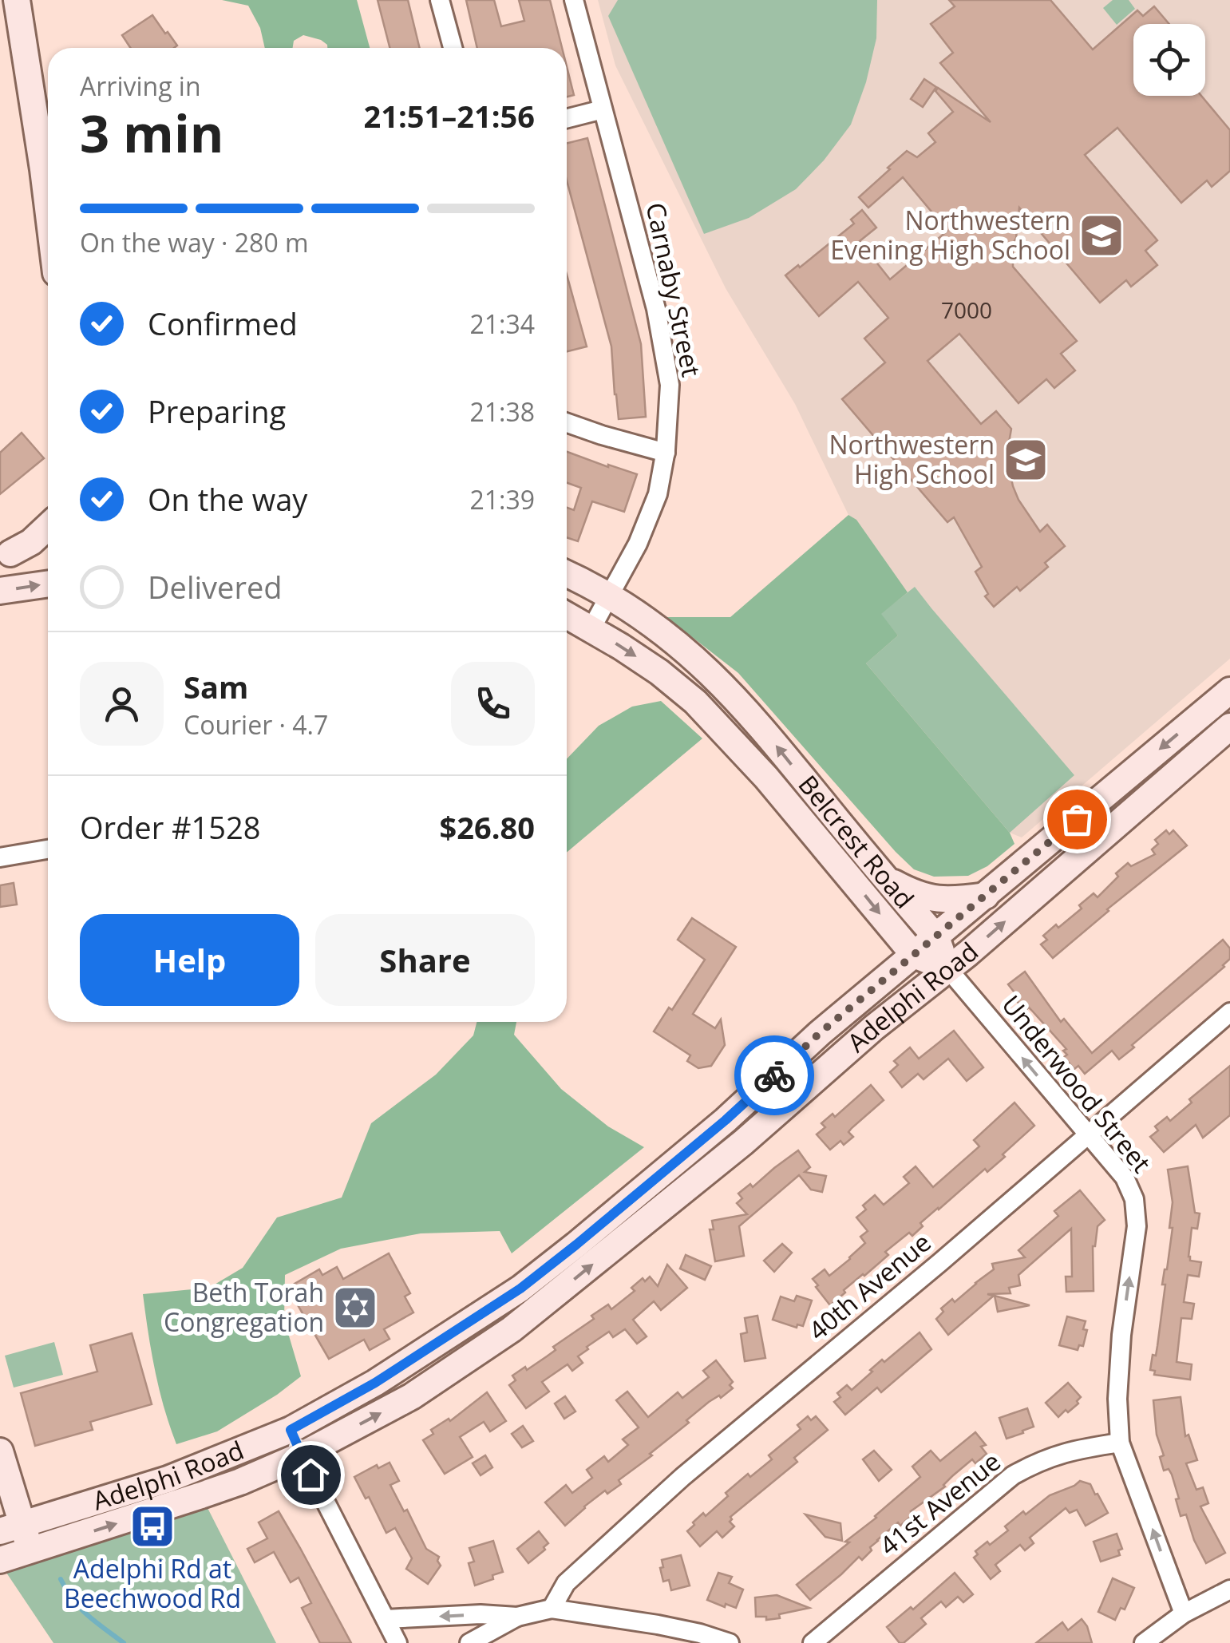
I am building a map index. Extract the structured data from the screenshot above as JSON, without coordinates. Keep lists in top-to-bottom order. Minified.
{"streets":{"main road":["Belcrest Road","Adelphi Road"],"street":["Carnaby Street","Underwood Street","40th Avenue","41st Avenue"]},"crossings":[["Carnaby Street","Belcrest Road"],["Belcrest Road","Adelphi Road"],["Belcrest Road","Underwood Street"],["Adelphi Road","Underwood Street"],["Underwood Street","40th Avenue"],["Underwood Street","41st Avenue"]],"one_way":["Underwood Street"],"places":{"school or university":["Northwestern Evening High School","Northwestern High School"],"synagogue":["Beth Torah Congregation"],"bus stop":["Adelphi Rd at Beechwood Rd"]},"house_numbers":["7000"],"page":{"heading":["3 min","Arriving in","21:51–21:56"],"panel":["Sam","Courier · 4.7","Order #1528","$26.80"],"bar":"On the way · 280 m","list":[["Confirmed","21:34"],["Preparing","21:38"],["On the way","21:39"],"Delivered"],"buttons":["Help","Share"]}}
